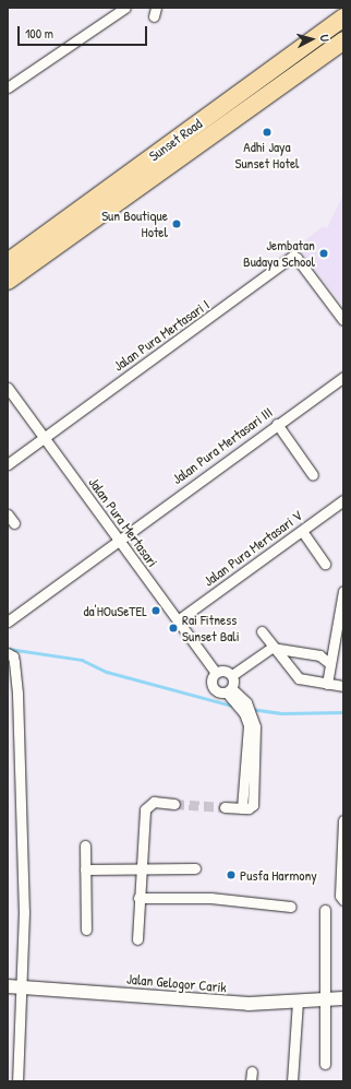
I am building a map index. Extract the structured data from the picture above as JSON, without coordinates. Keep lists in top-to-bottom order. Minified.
{"streets":{"highway":["Sunset Road"],"street":["Jalan Pura Mertasari I","Jalan Pura Mertasari III","Jalan Pura Mertasari","Jalan Pura Mertasari V","Jalan Gelogor Carik"]},"crossings":[["Jalan Pura Mertasari I","Jalan Pura Mertasari"],["Jalan Pura Mertasari III","Jalan Pura Mertasari"],["Jalan Pura Mertasari","Jalan Pura Mertasari V"]],"places":["Adhi Jaya Sunset Hotel","Sun Boutique Hotel","Jembatan Budaya School","da'HOuSeTEL","Rai Fitness Sunset Bali","Pusfa Harmony"],"scale_bar":"100 m","north":"right"}
